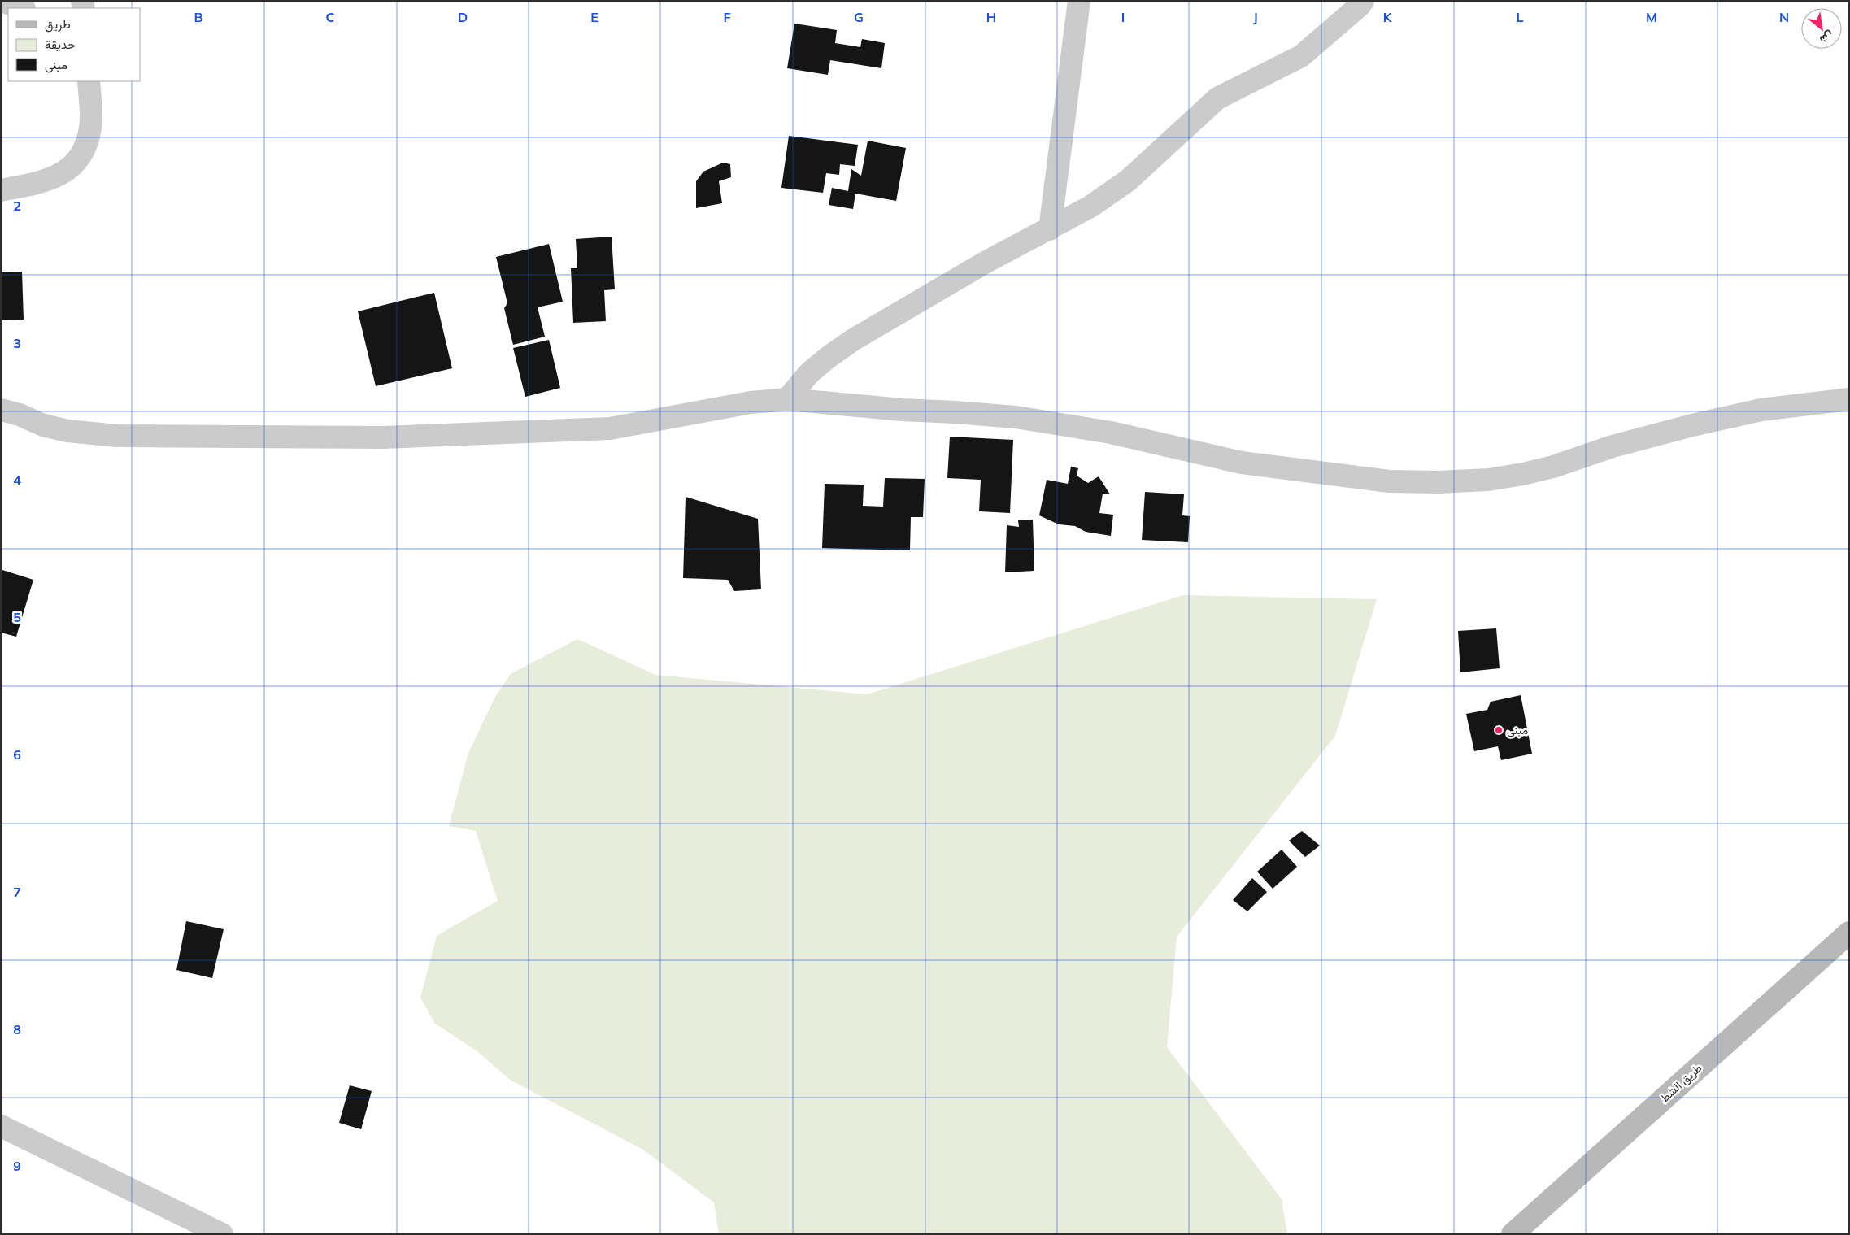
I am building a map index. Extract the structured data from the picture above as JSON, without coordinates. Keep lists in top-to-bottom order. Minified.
{"streets":{"main road":["طريق الشط"]},"places":["مبنى"],"legend":["طريق","حديقة","مبنى"],"north":"bottom right","grid":{"columns":["B","C","D","E","F","G","H","I","J","K","L","M","N"],"rows":["2","3","4","5","6","7","8","9"]}}
